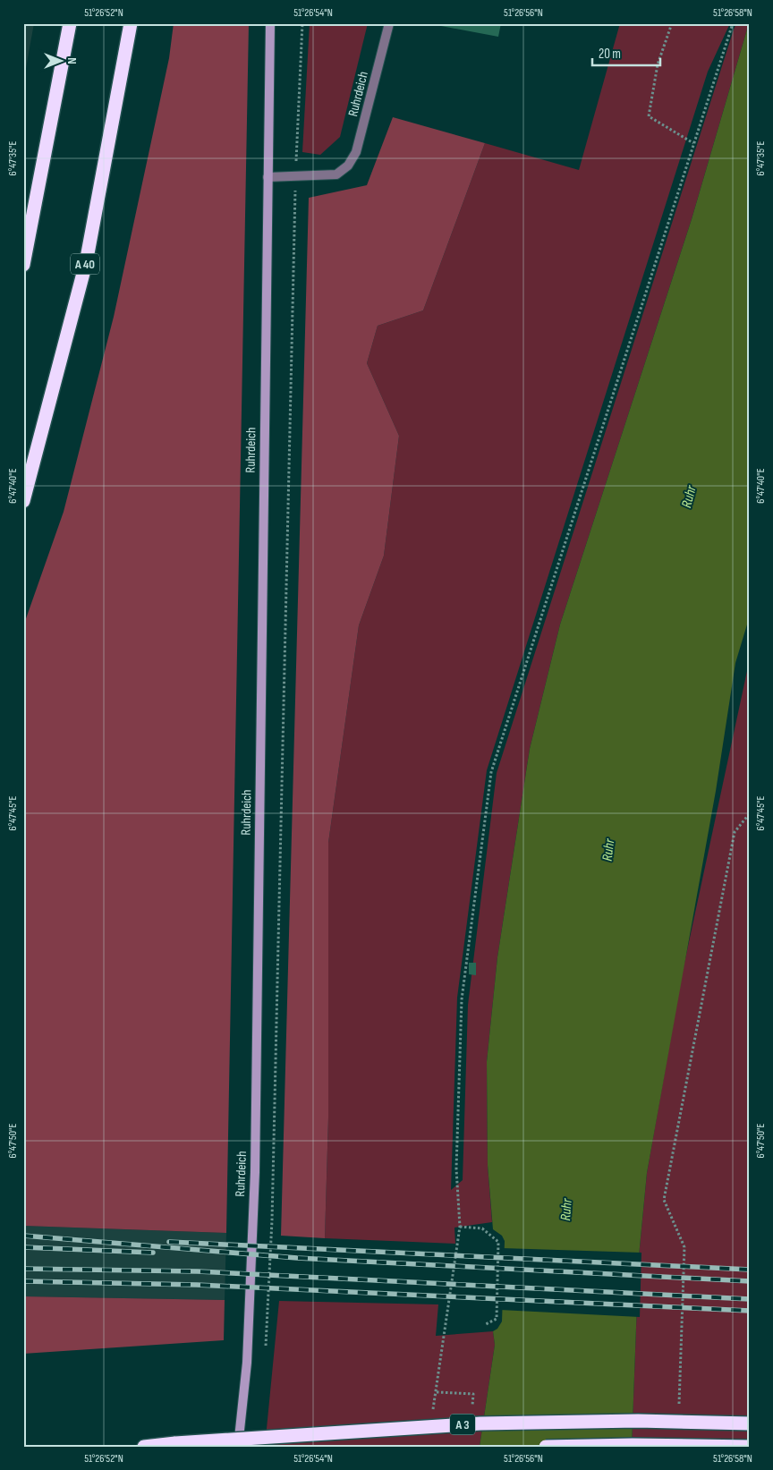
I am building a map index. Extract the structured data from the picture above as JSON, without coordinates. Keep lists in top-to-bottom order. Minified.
{"streets":{"highway":["A 40","A 3"],"main road":["Ruhrdeich"]},"water":["Ruhr"],"scale_bar":"20 m","north":"right","coordinates":["51°26'52\"N","51°26'54\"N","51°26'56\"N","51°26'58\"N","6°47'35\"E","6°47'40\"E","6°47'45\"E","6°47'50\"E"]}
